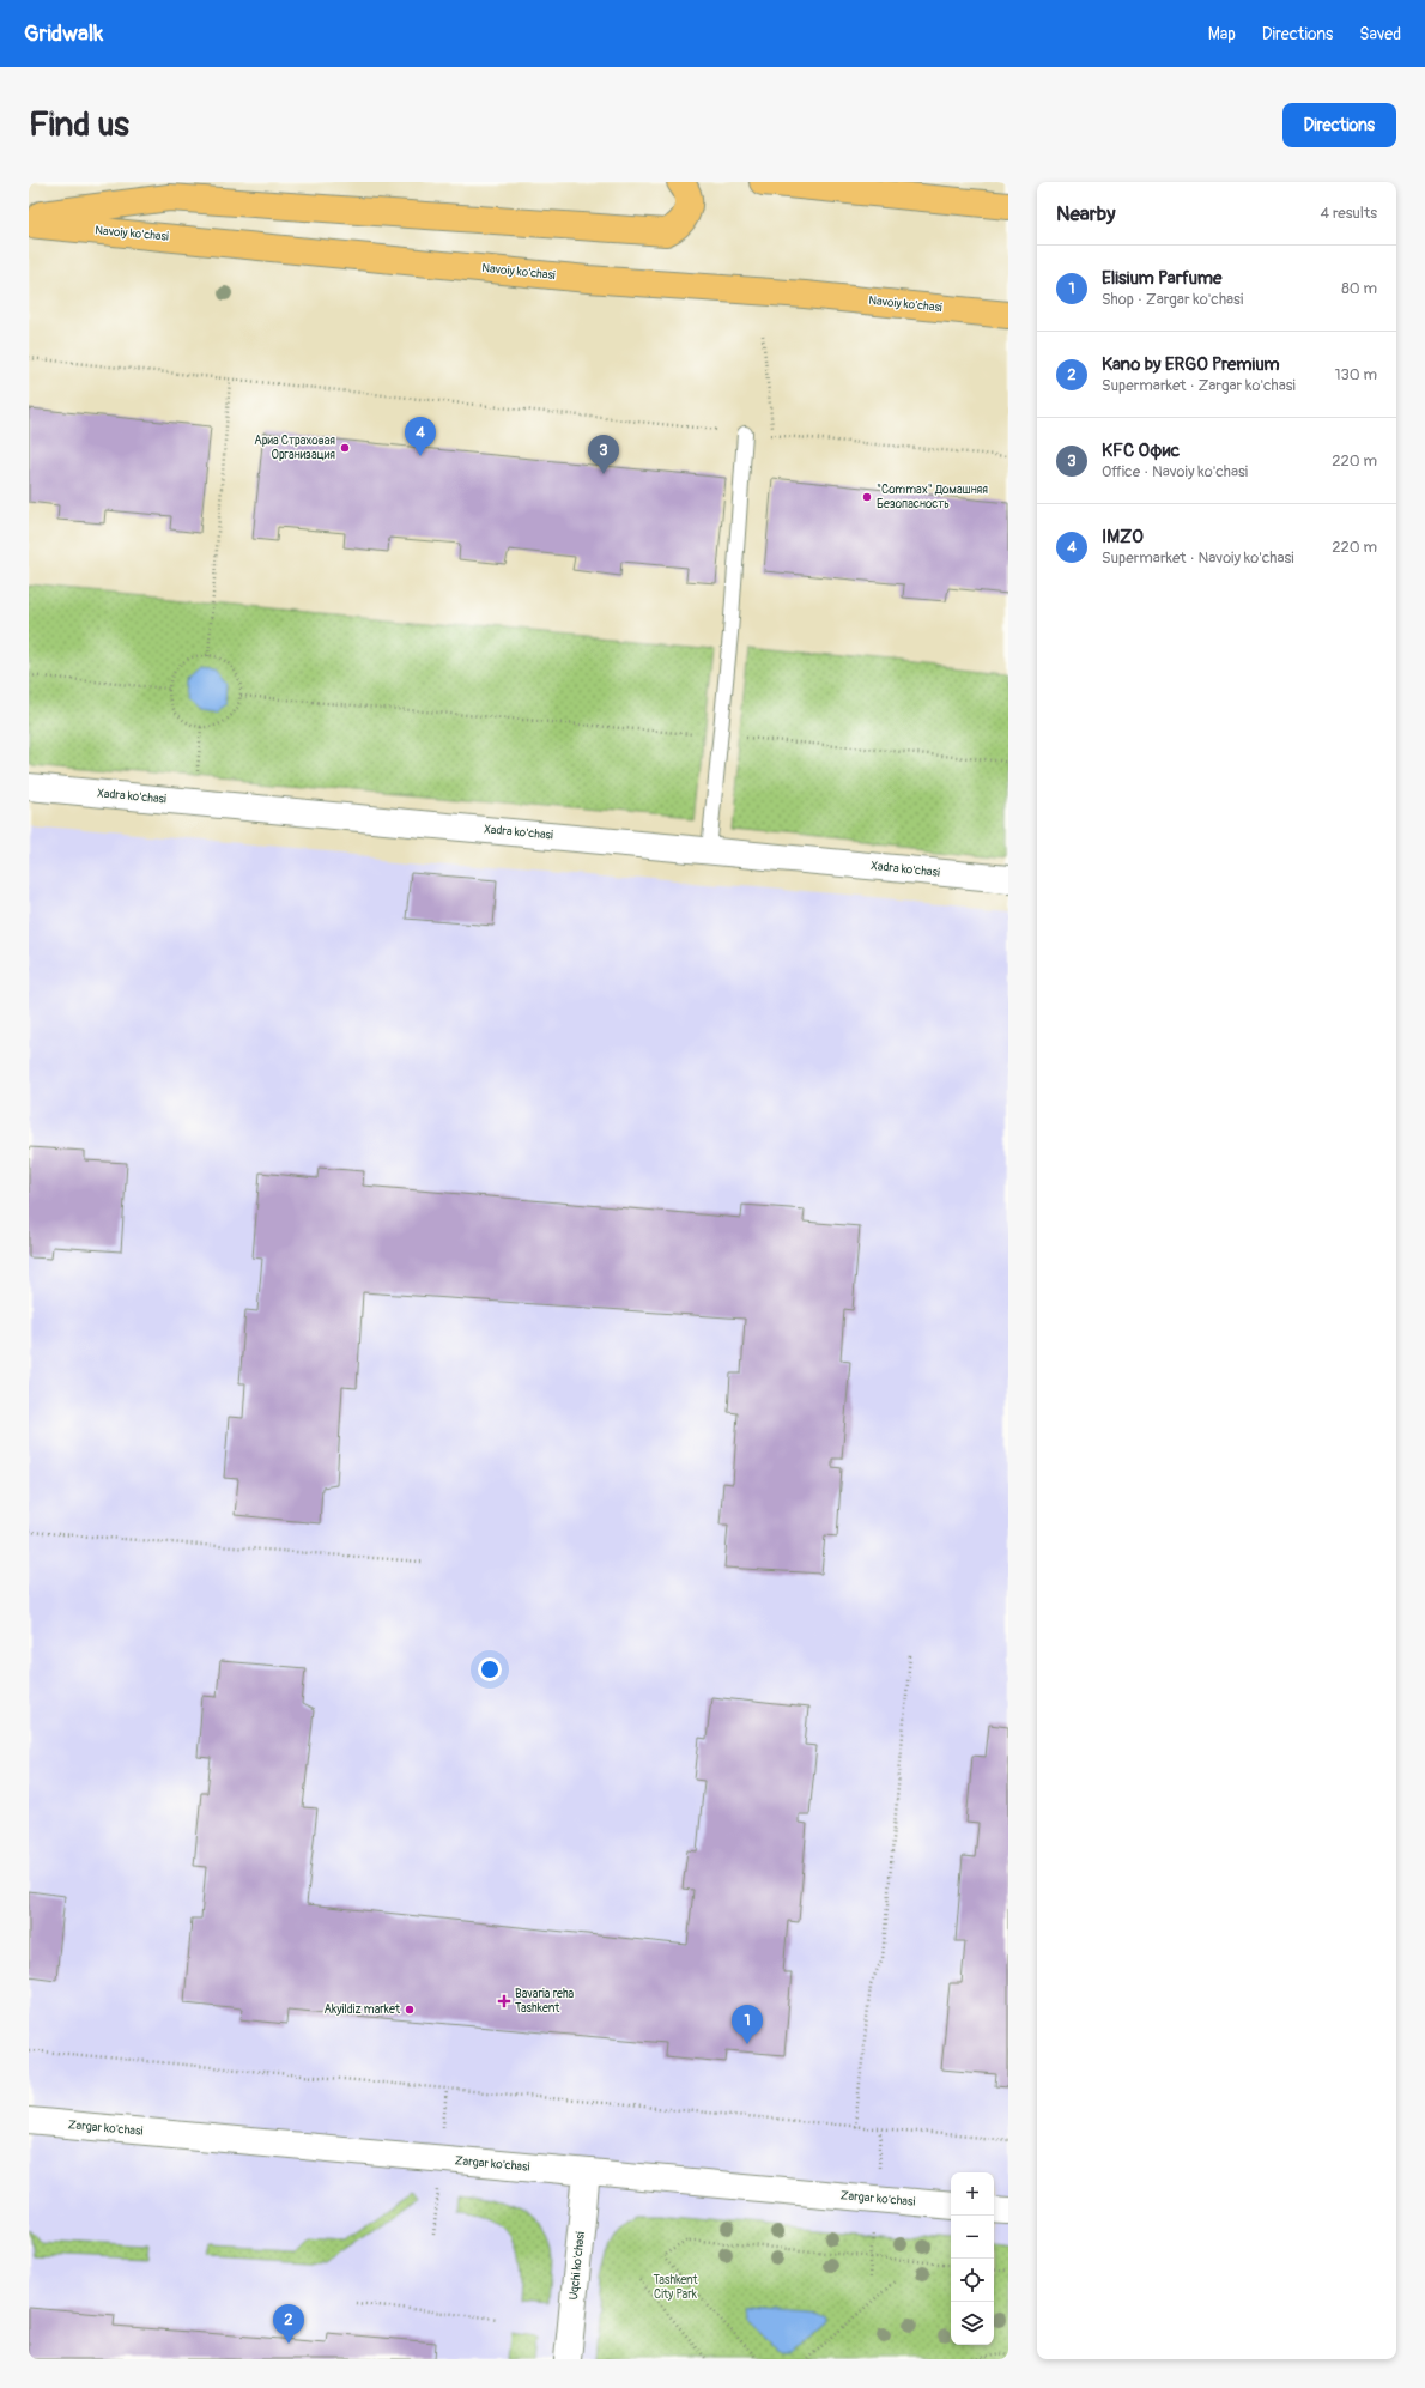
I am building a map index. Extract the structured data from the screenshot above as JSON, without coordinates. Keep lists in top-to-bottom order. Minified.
{"streets":{"main road":["Navoiy ko'chasi"],"street":["Xadra ko'chasi","Zargar ko'chasi","Uqchi ko'chasi"]},"crossings":[["Zargar ko'chasi","Uqchi ko'chasi"]],"parks":["Tashkent City Park"],"places":{"other":["Ариа Страховая Организация","\"Commax\" Домашняя Безопасность","Akyildiz market"],"health":["Bavaria reha Tashkent"]},"page":{"header":"Gridwalk","nav":["Map","Directions","Saved"],"buttons":"Directions","title":"Find us","heading":["Nearby","4 results"],"list":[{"mark":"1","name":"Elisium Parfume","note":"Shop · Zargar ko'chasi","value":"80 m"},{"mark":"2","name":"Kano by ERGO Premium","note":"Supermarket · Zargar ko'chasi","value":"130 m"},{"mark":"3","name":"KFC Офис","note":"Office · Navoiy ko'chasi","value":"220 m"},{"mark":"4","name":"IMZO","note":"Supermarket · Navoiy ko'chasi","value":"220 m"}],"pins":["4","3","1","2"],"map_buttons":["+","−"]}}
